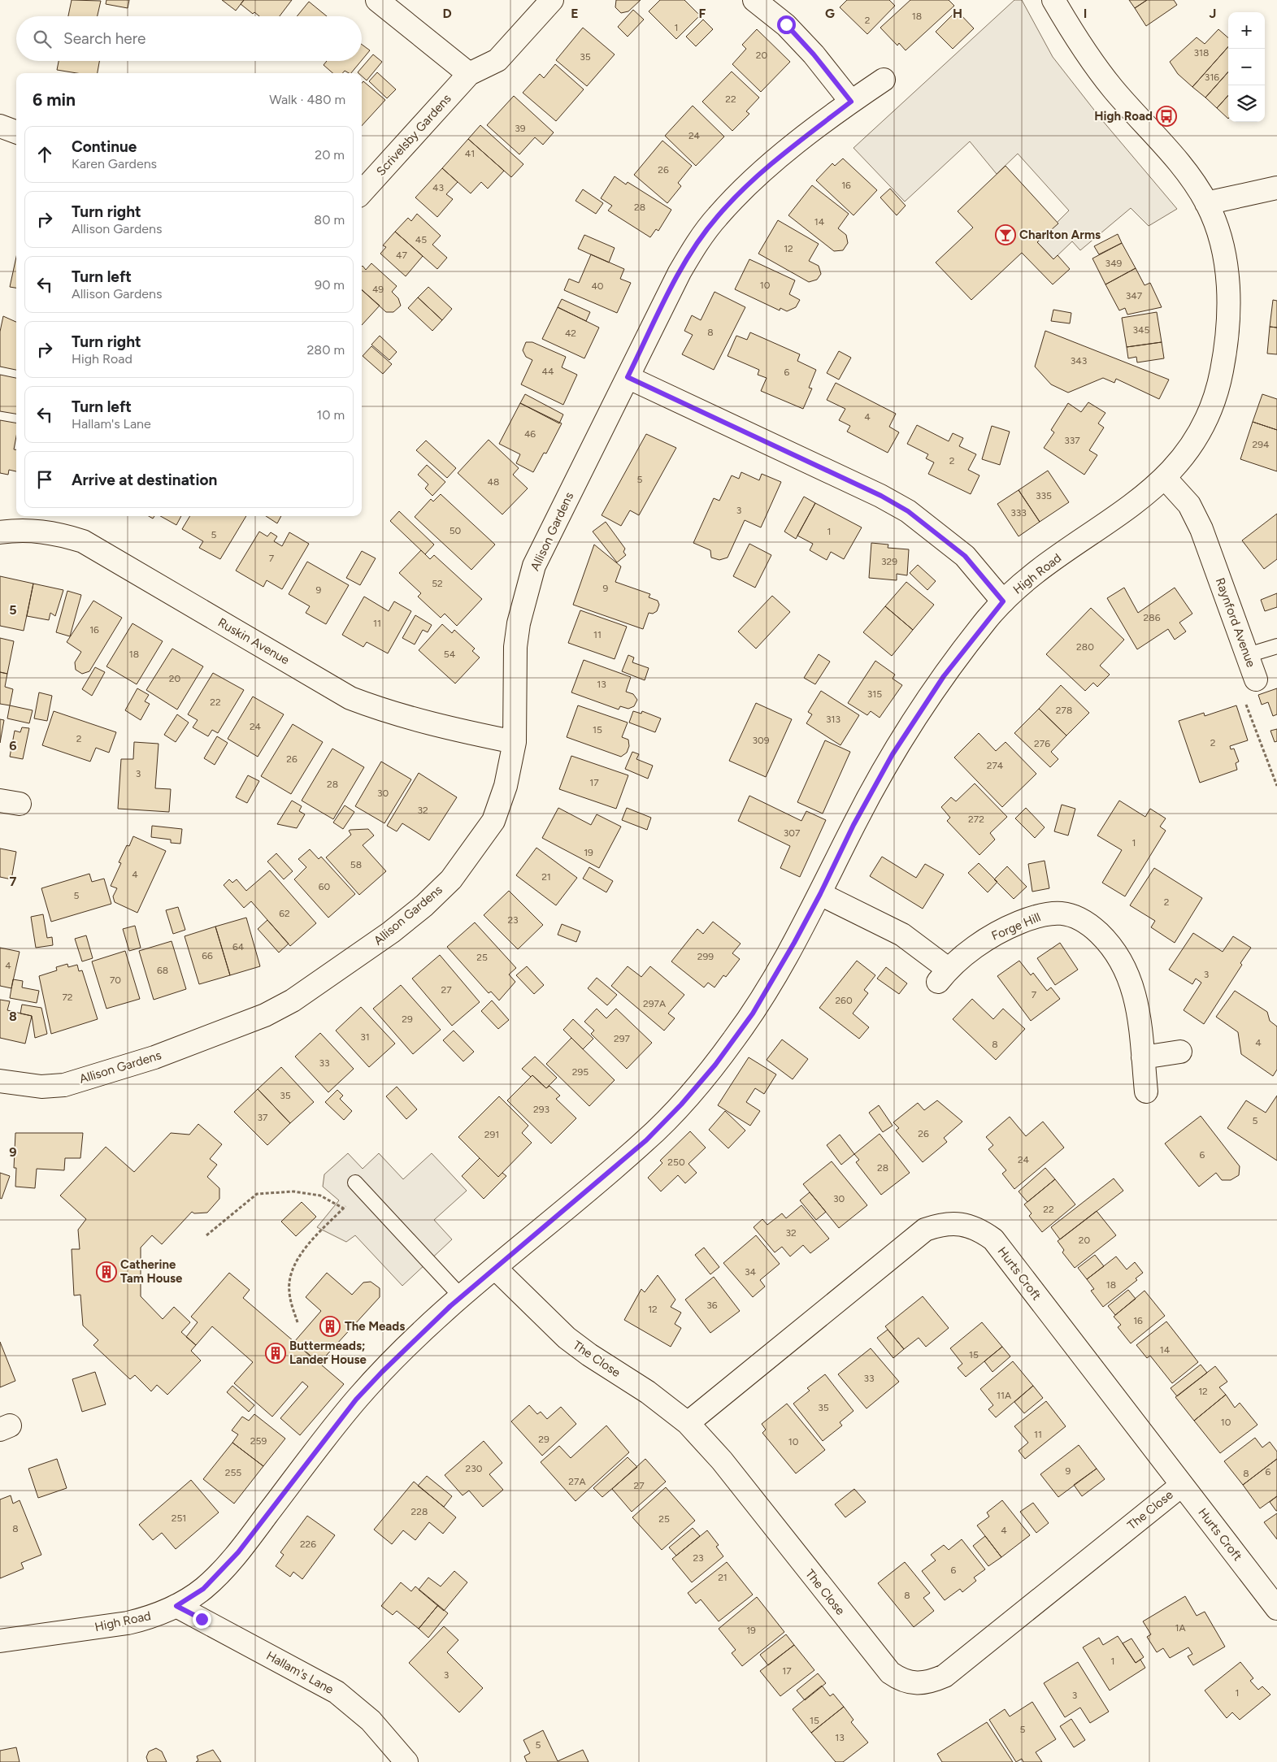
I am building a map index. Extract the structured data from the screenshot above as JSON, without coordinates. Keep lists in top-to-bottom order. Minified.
{"streets":{"street":["Scrivelsby Gardens","Allison Gardens","High Road","Raynford Avenue","Ruskin Avenue","Forge Hill","Hurts Croft","The Close","Hallam's Lane"]},"crossings":[["Allison Gardens","Ruskin Avenue"],["High Road","Raynford Avenue"],["High Road","Forge Hill"],["High Road","The Close"],["High Road","Hallam's Lane"],["Hurts Croft","The Close"]],"places":{"bus stop":["High Road"],"bar":["Charlton Arms"],"building":["Catherine Tam House","The Meads","Buttermeads; Lander House"]},"house_numbers":["18","2","1","318","20","35","316","22","39","24","41","26","16","43","28","14","45","12","47","349","10","40","49","347","345","8","42","343","44","6","4","46","337","294","2","5","48","335","3","333","50","1","5","7","329","52","9","9","286","11","16","11","280","18","54","20","13","315","22","278","313","24","15","2","309","2","276","26","274","3","17","28","30","32","272","307","1","19","58","4","21","60","5","2","62","23","64","66","299","25","4","68","3","70","27","7","72","260","297A","29","31","297","4","8","33","295","35","293","37","5","26","291","6","24","250","28","30","22","32","20","34","18","36","12","16","14","15","33","12","11A","35","10","11","29","259","10","230","9","6","255","8","27A","27","228","251","25","8","4","226","23","6","21","8","1A","19","1","17","3","1","3","15","5","13","5"],"page":{"map_buttons":["+","−"],"search":"Search here","heading":["6 min","Walk · 480 m"],"list":[["Continue","Karen Gardens","20 m"],["Turn right","Allison Gardens","80 m"],["Turn left","Allison Gardens","90 m"],["Turn right","High Road","280 m"],["Turn left","Hallam's Lane","10 m"],"Arrive at destination"]},"grid":{"columns":["D","E","F","G","H","I","J"],"rows":["5","6","7","8","9"]}}
